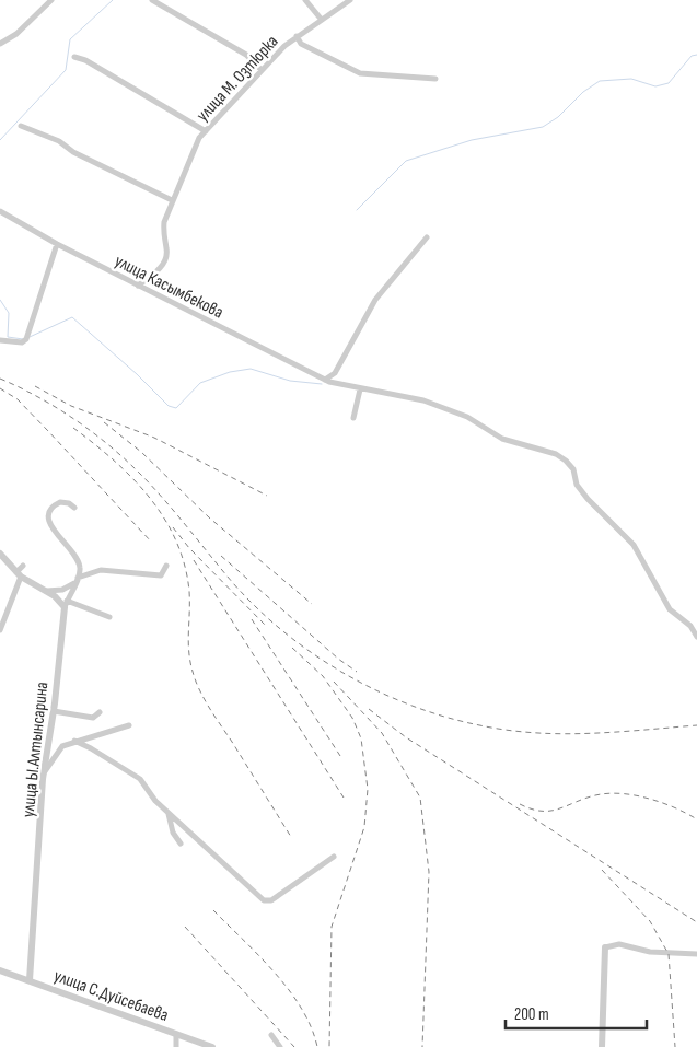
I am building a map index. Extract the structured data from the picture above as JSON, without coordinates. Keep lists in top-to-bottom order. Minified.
{"streets":{"street":["улица М. Озтюрка","улица Касымбекова","улица Ы.Алтынсарина","улица С.Дуйсебаева"]},"crossings":[["улица М. Озтюрка","улица Касымбекова"],["улица Ы.Алтынсарина","улица С.Дуйсебаева"]],"scale_bar":"200 m"}
